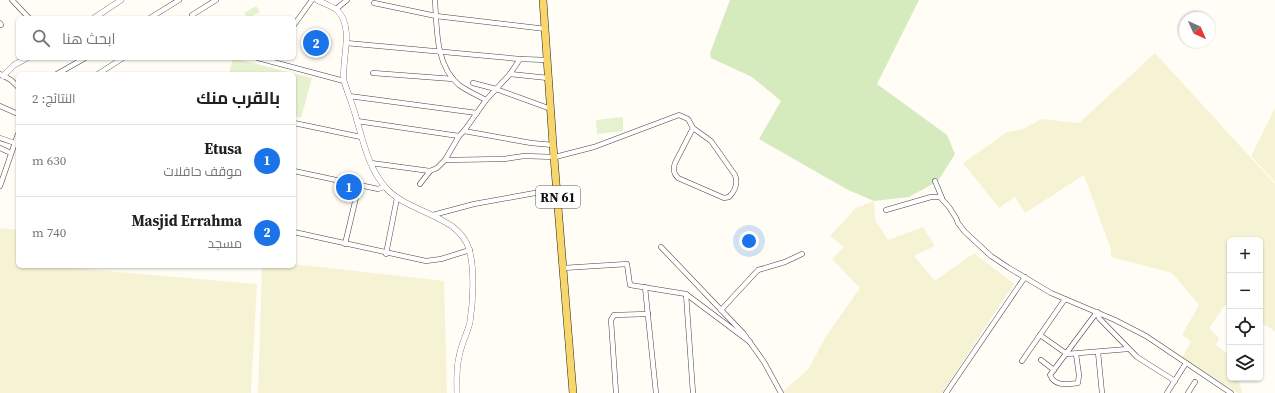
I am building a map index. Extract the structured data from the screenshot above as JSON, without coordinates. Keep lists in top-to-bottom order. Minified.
{"streets":{"main road":["RN 61"]},"north":"bottom right","page":{"search":"ابحث هنا","pins":["2","1"],"heading":["بالقرب منك","النتائج: 2"],"list":[{"mark":"1","name":"Etusa","note":"موقف حافلات","value":"630 m"},{"mark":"2","name":"Masjid Errahma","note":"مسجد","value":"740 m"}],"map_buttons":["+","−"]}}
